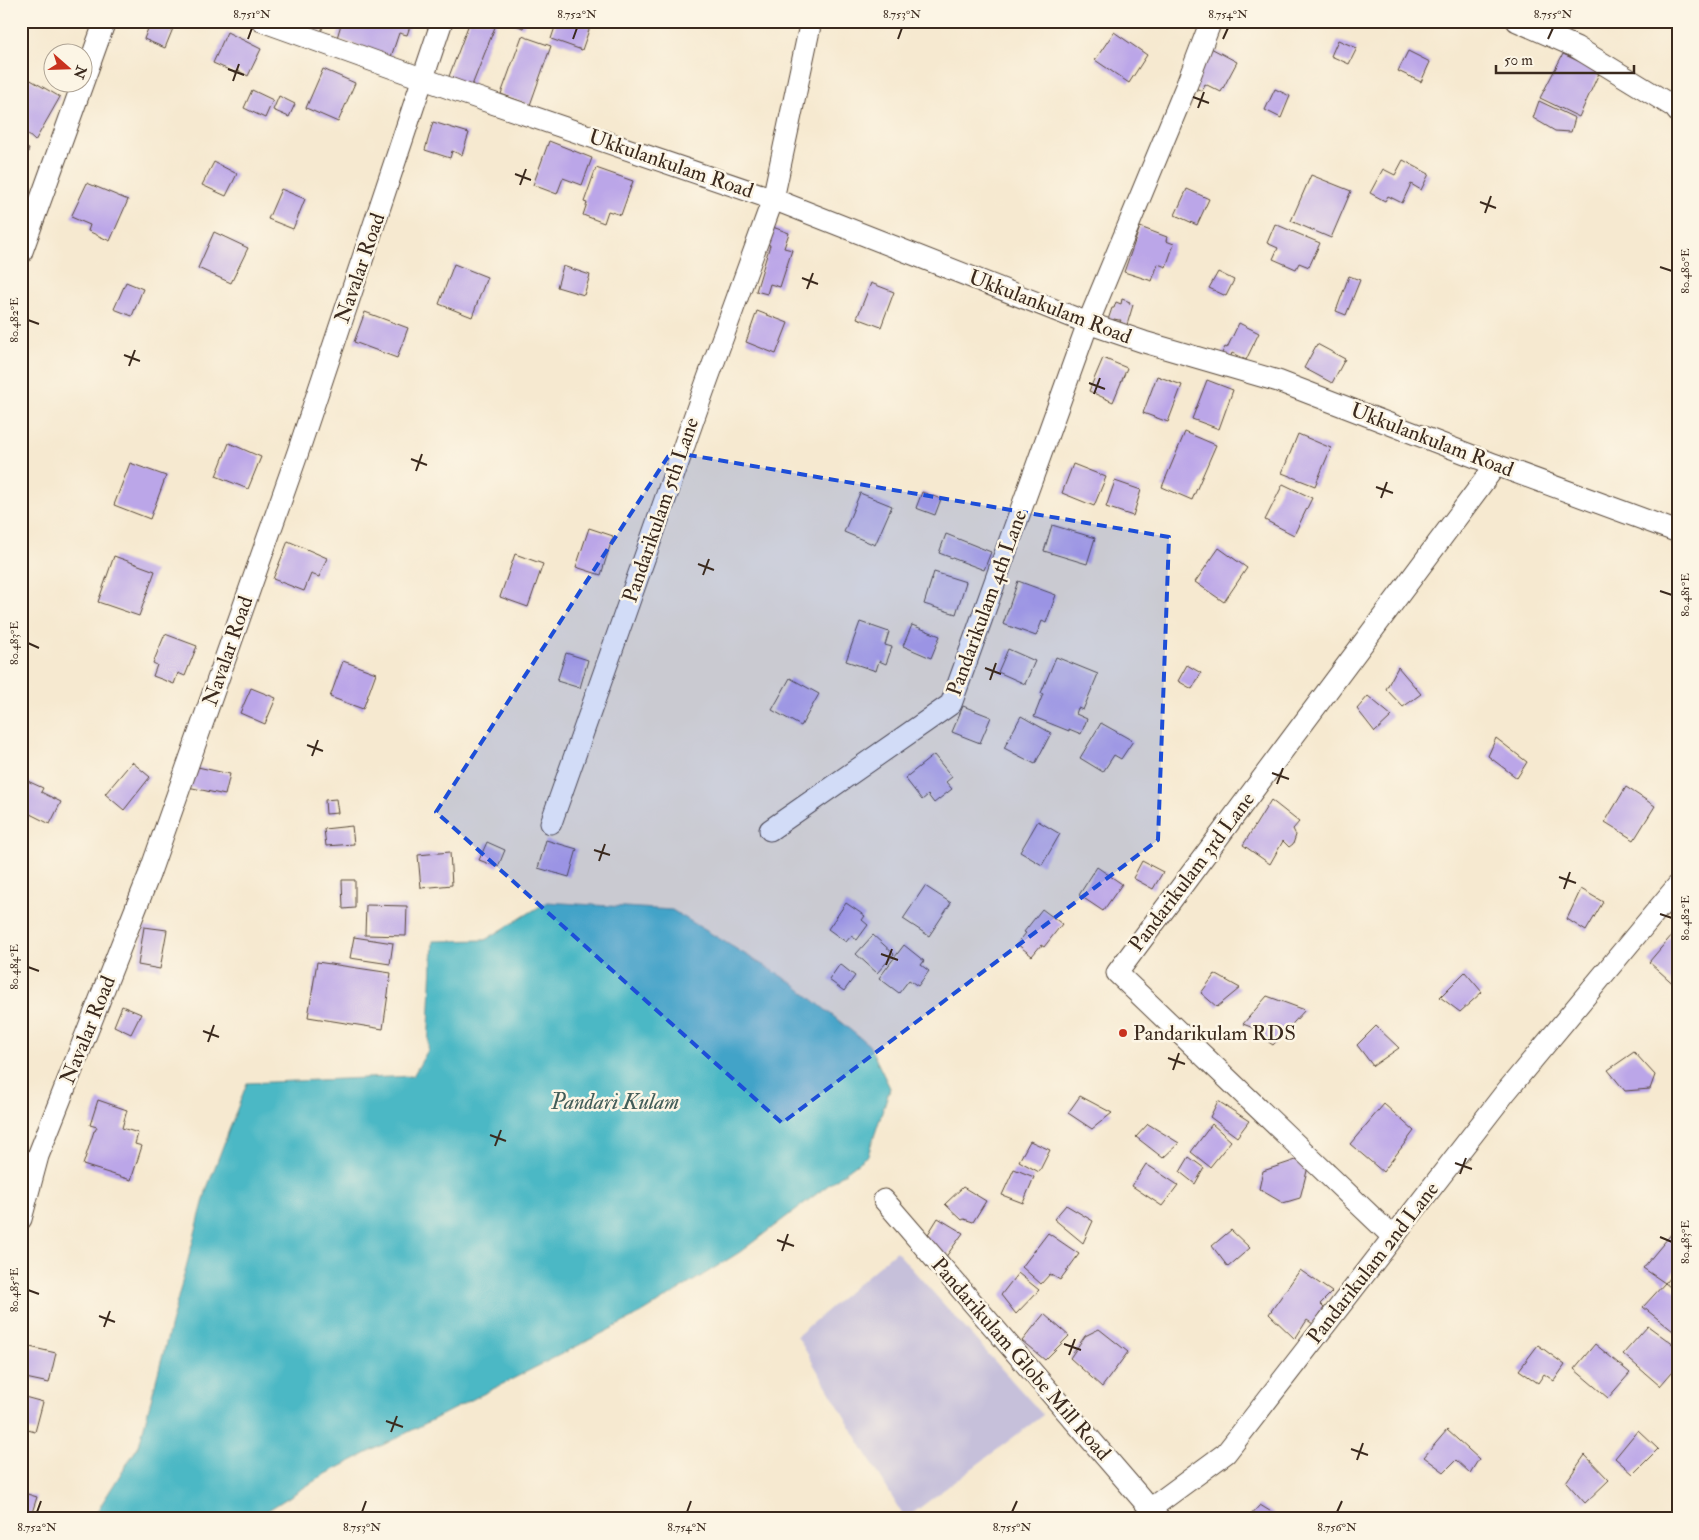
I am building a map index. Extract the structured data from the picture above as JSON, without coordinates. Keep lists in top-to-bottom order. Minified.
{"streets":{"street":["Ukkulankulam Road","Navalar Road","Pandarikulam 5th Lane","Pandarikulam 4th Lane","Pandarikulam 3rd Lane","Pandarikulam 2nd Lane","Pandarikulam Globe Mill Road"]},"crossings":[["Ukkulankulam Road","Navalar Road"],["Ukkulankulam Road","Pandarikulam 5th Lane"],["Ukkulankulam Road","Pandarikulam 4th Lane"],["Ukkulankulam Road","Pandarikulam 3rd Lane"],["Pandarikulam 3rd Lane","Pandarikulam 2nd Lane"],["Pandarikulam 2nd Lane","Pandarikulam Globe Mill Road"]],"water":["Pandari Kulam"],"places":["Pandarikulam RDS"],"scale_bar":"50 m","north":"right","coordinates":["8.751°N","8.752°N","8.753°N","8.754°N","8.755°N","80.480°E","80.482°E","80.481°E","80.483°E","80.484°E","80.485°E","8.756°N"]}
